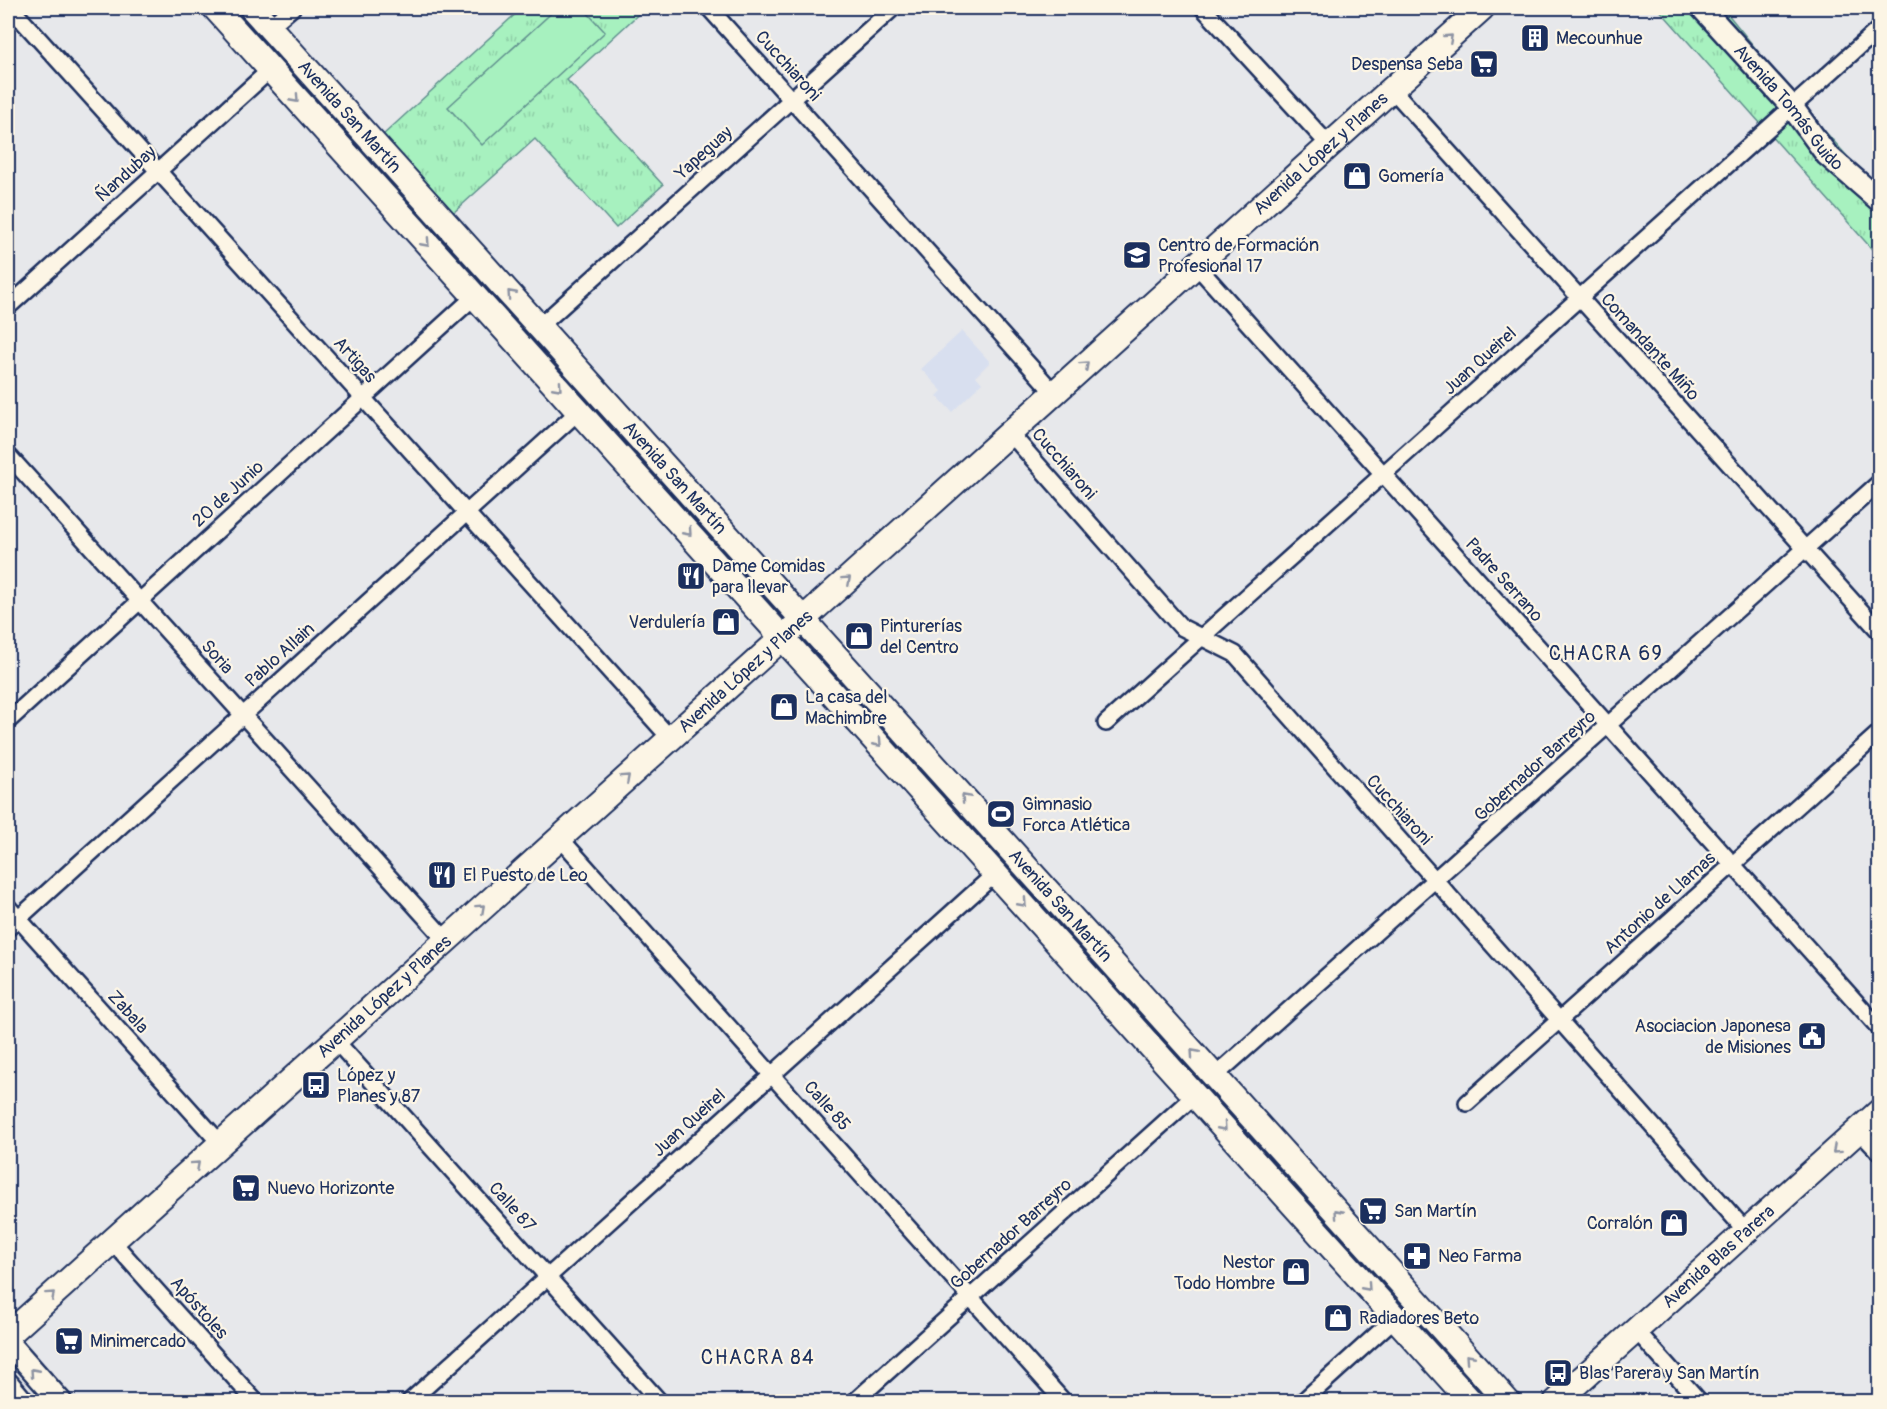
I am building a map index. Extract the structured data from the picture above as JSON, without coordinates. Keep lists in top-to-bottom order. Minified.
{"streets":{"main road":["Avenida Tomás Guido","Avenida San Martín","Avenida López y Planes","Avenida Blas Parera"],"street":["Cucchiaroni","Yapeguay","Ñandubay","Comandante Miño","Artigas","Juan Queirel","20 de Junio","Padre Serrano","Pablo Allain","Soria","Gobernador Barreyro","Antonio de Llamas","Zabala","Calle 85","Calle 87","Apóstoles"]},"crossings":[["Cucchiaroni","Yapeguay"],["Cucchiaroni","Avenida López y Planes"],["Cucchiaroni","Juan Queirel"],["Cucchiaroni","Gobernador Barreyro"],["Cucchiaroni","Antonio de Llamas"],["Cucchiaroni","Avenida Blas Parera"],["Avenida Tomás Guido","Juan Queirel"],["Avenida San Martín","Yapeguay"],["Avenida San Martín","Avenida López y Planes"],["Avenida San Martín","Ñandubay"],["Avenida San Martín","Juan Queirel"],["Avenida San Martín","20 de Junio"],["Avenida San Martín","Pablo Allain"],["Avenida San Martín","Gobernador Barreyro"],["Avenida López y Planes","Comandante Miño"],["Avenida López y Planes","Artigas"],["Avenida López y Planes","Padre Serrano"],["Avenida López y Planes","Soria"],["Avenida López y Planes","Zabala"],["Avenida López y Planes","Calle 85"],["Avenida López y Planes","Calle 87"],["Avenida López y Planes","Apóstoles"],["Ñandubay","Artigas"],["Comandante Miño","Juan Queirel"],["Comandante Miño","Gobernador Barreyro"],["Artigas","20 de Junio"],["Artigas","Pablo Allain"],["Juan Queirel","Padre Serrano"],["Juan Queirel","Calle 85"],["Juan Queirel","Calle 87"],["20 de Junio","Soria"],["Padre Serrano","Gobernador Barreyro"],["Padre Serrano","Antonio de Llamas"],["Pablo Allain","Soria"],["Pablo Allain","Zabala"],["Gobernador Barreyro","Calle 85"]],"one_way":["Avenida López y Planes"],"districts":["CHACRA 69","CHACRA 84"],"places":{"building":["Mecounhue"],"supermarket":["Despensa Seba","Nuevo Horizonte","San Martín","Minimercado"],"shop":["Gomería","Verdulería","Pinturerías del Centro","La casa del Machimbre","Corralón","Nestor Todo Hombre","Radiadores Beto"],"school or university":["Centro de Formación Profesional 17"],"restaurant":["Dame Comidas para llevar","El Puesto de Leo"],"sports":["Gimnasio Forca Atlética"],"public building":["Asociacion Japonesa de Misiones"],"bus stop":["López y Planes y 87","Blas Parera y San Martín"],"pharmacy":["Neo Farma"]}}
